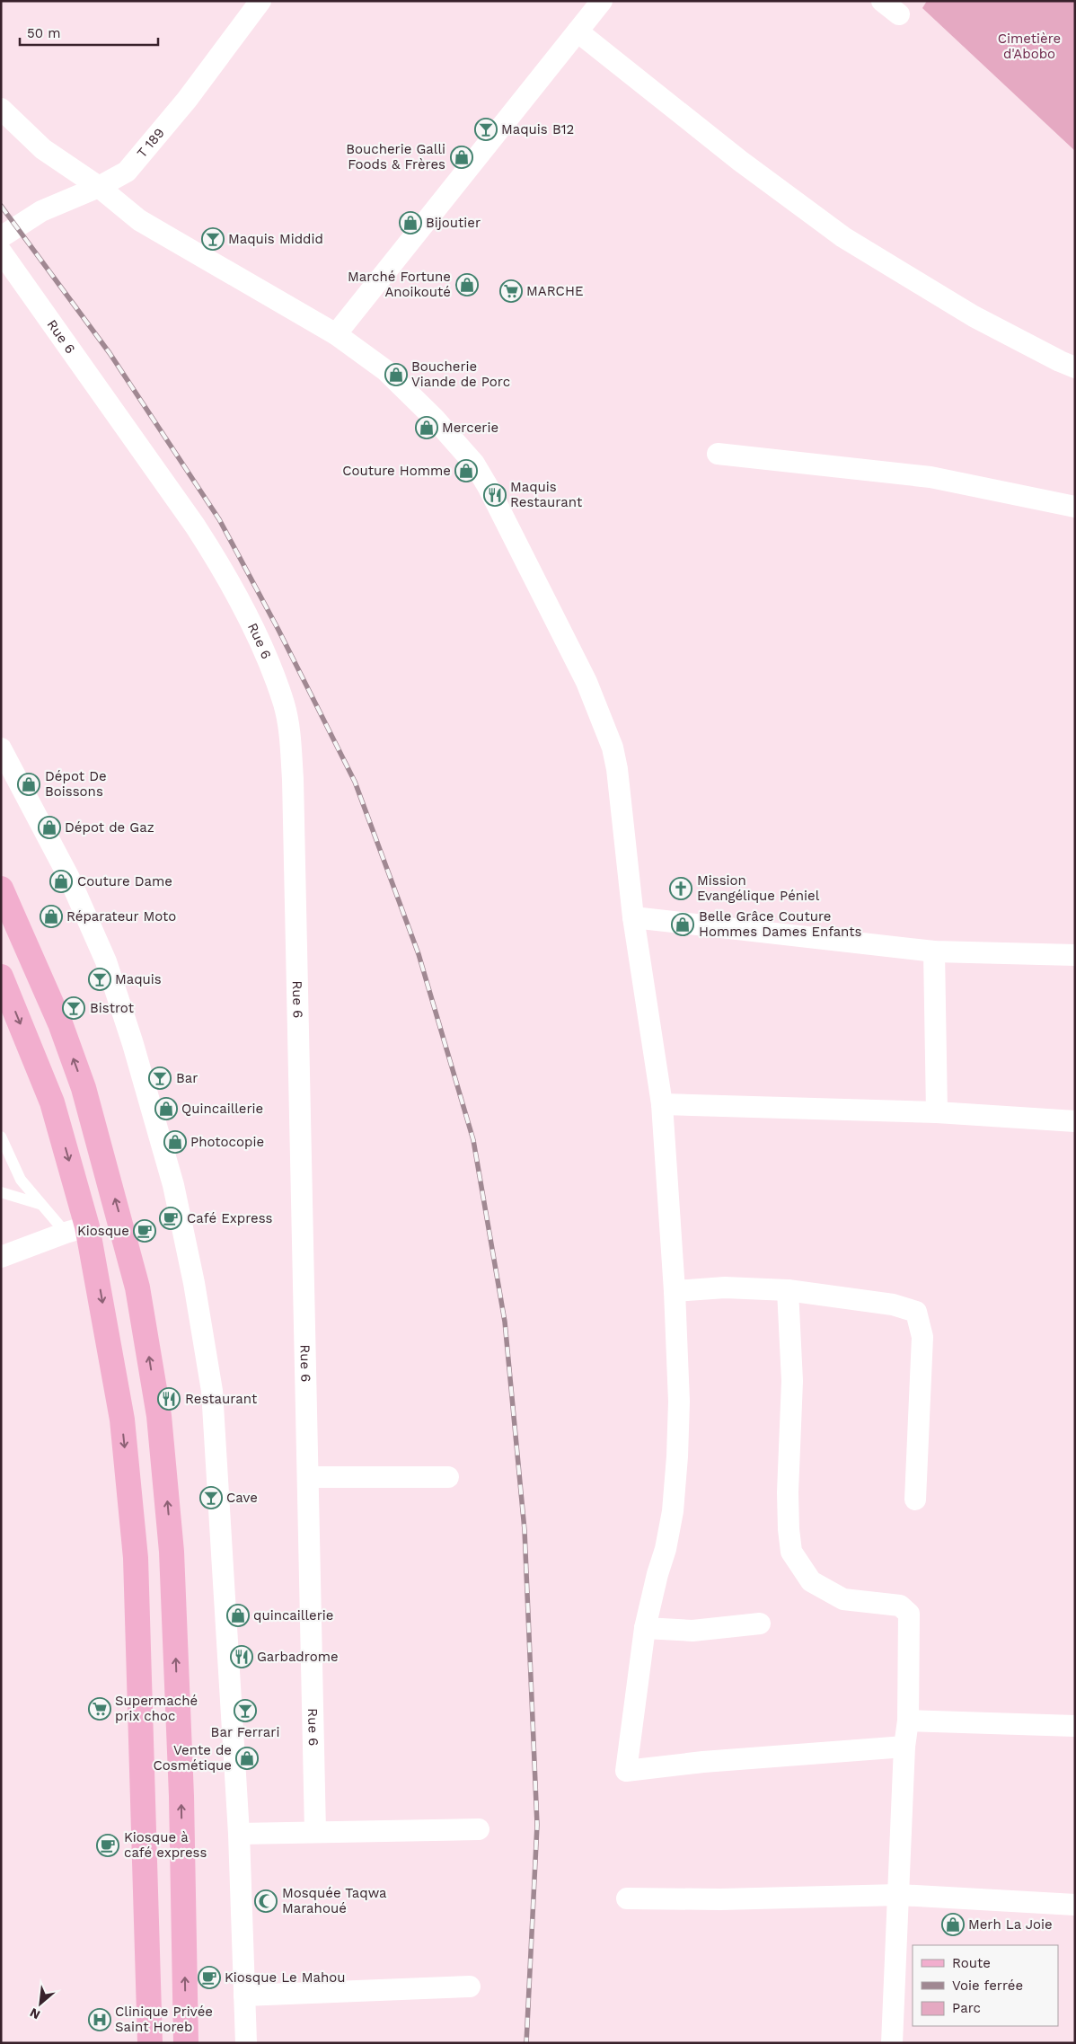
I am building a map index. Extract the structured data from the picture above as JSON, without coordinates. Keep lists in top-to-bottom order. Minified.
{"streets":{"street":["T 189","Rue 6"]},"parks":["Cimetière d'Abobo"],"places":{"bar":["Maquis B12","Maquis Middid","Maquis","Bistrot","Bar","Cave","Bar Ferrari"],"shop":["Boucherie Galli Foods & Frères","Bijoutier","Marché Fortune Anoikouté","Boucherie Viande de Porc","Mercerie","Couture Homme","Dépot De Boissons","Dépot de Gaz","Couture Dame","Réparateur Moto","Belle Grâce Couture Hommes Dames Enfants","Quincaillerie","Photocopie","quincaillerie","Vente de Cosmétique","Merh La Joie"],"supermarket":["MARCHE","Supermaché prix choc"],"restaurant":["Maquis Restaurant","Restaurant","Garbadrome"],"church":["Mission Evangélique Péniel"],"cafe":["Café Express","Kiosque","Kiosque à café express","Kiosque Le Mahou"],"mosque":["Mosquée Taqwa Marahoué"],"hospital":["Clinique Privée Saint Horeb"]},"legend":["Route","Voie ferrée","Parc"],"scale_bar":"50 m","north":"bottom left"}
